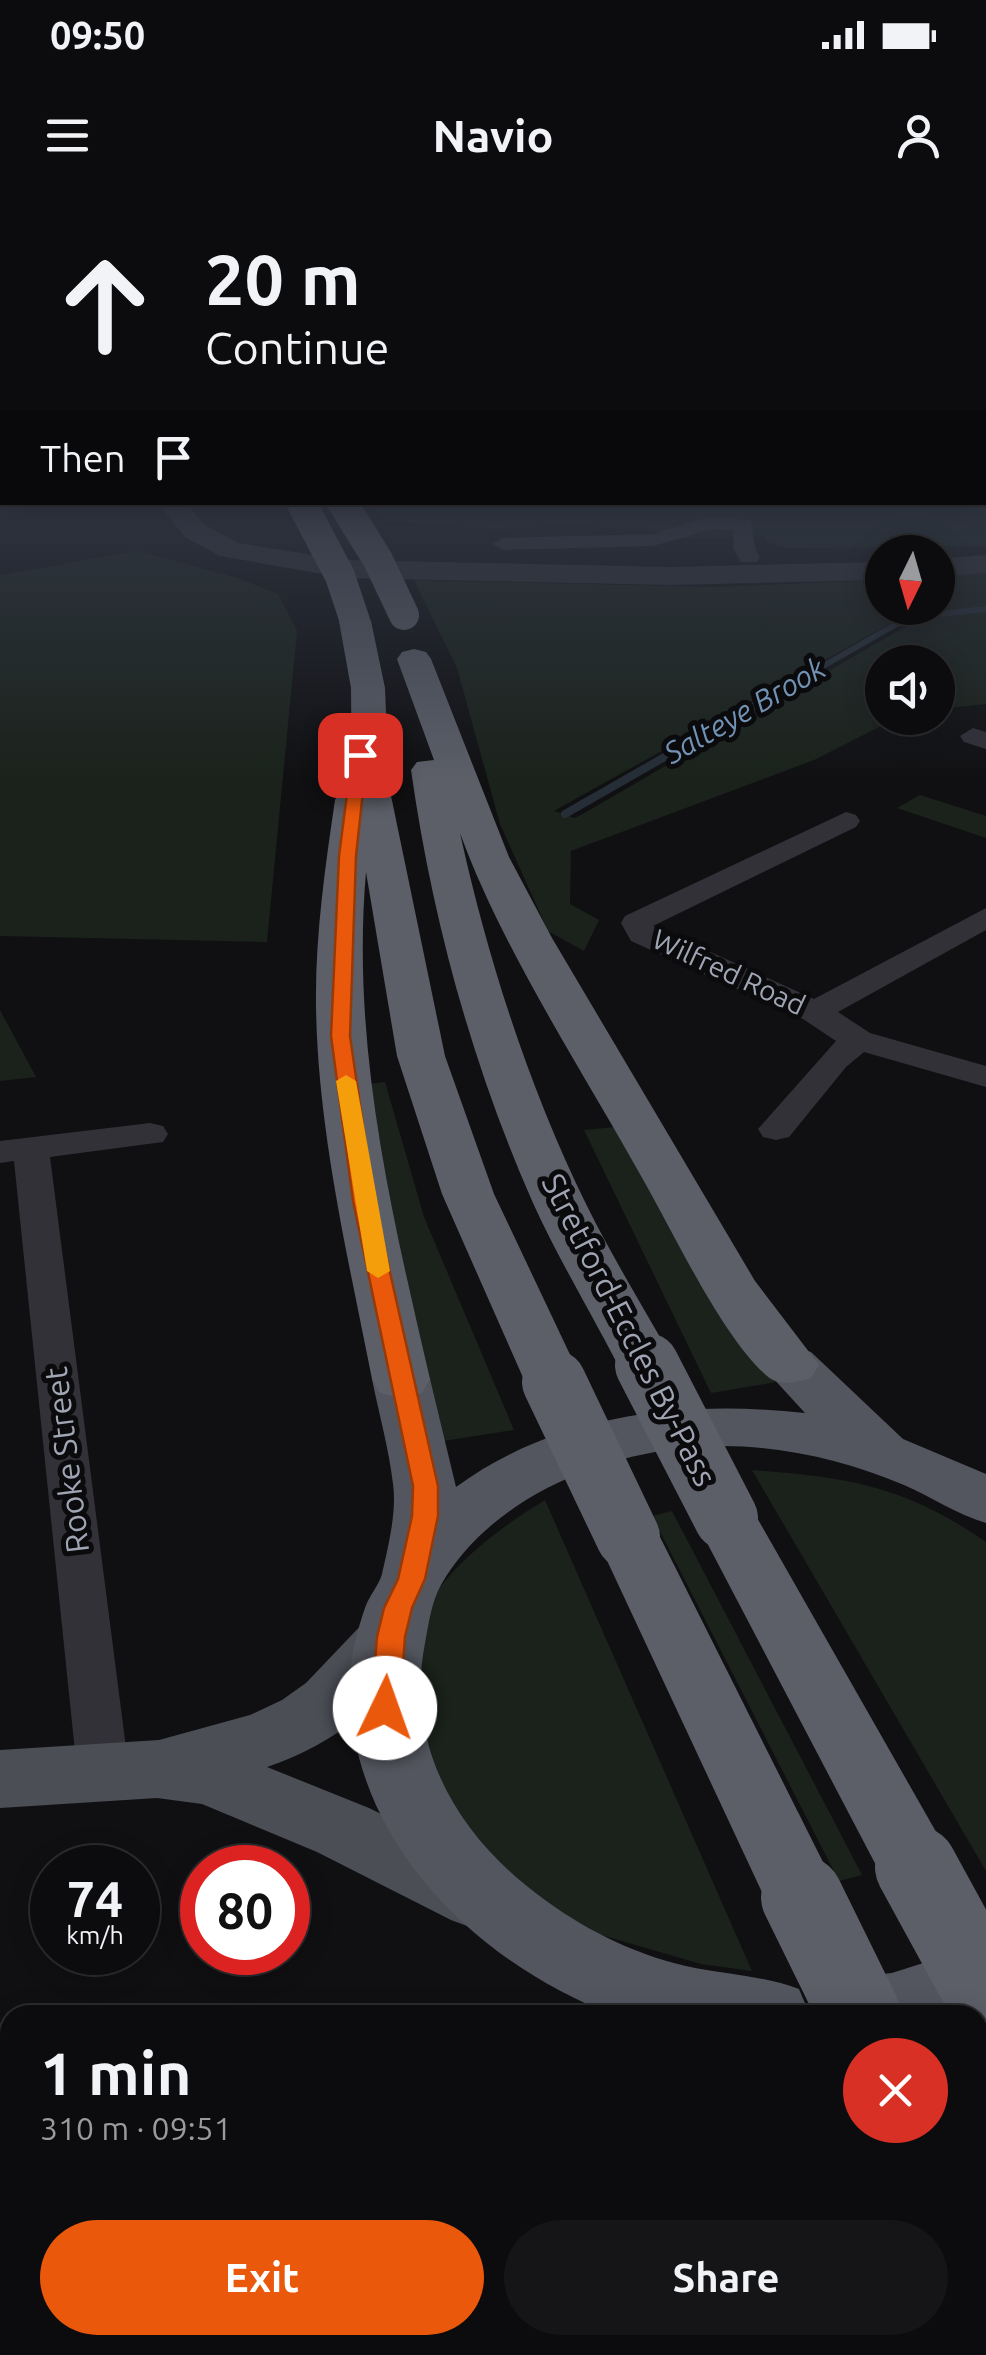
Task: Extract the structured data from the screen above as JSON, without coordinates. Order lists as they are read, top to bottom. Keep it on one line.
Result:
{"streets":{"highway":["Stretford-Eccles By-Pass"],"street":["Wilfred Road","Rooke Street"]},"water":["Salteye Brook"],"north":"bottom","page":{"status":"09:50","header":"Navio","turn":["20 m","Continue"],"then":"Then","speed":"74 km/h","limit":"80","heading":["1 min","310 m · 09:51"],"buttons":["Exit","Share"]}}
